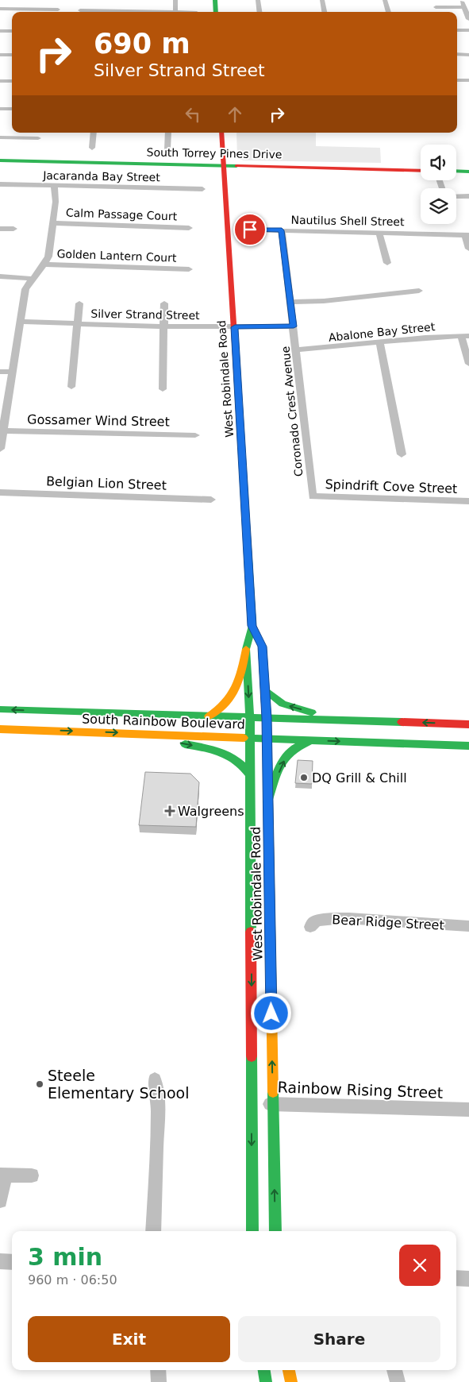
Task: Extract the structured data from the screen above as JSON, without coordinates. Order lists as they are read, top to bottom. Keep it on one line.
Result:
{"streets":{"main road":["South Torrey Pines Drive","West Robindale Road","South Rainbow Boulevard"],"street":["Jacaranda Bay Street","Calm Passage Court","Nautilus Shell Street","Golden Lantern Court","Silver Strand Street","Abalone Bay Street","Coronado Crest Avenue","Gossamer Wind Street","Belgian Lion Street","Spindrift Cove Street","Bear Ridge Street","Rainbow Rising Street"]},"crossings":[["South Torrey Pines Drive","West Robindale Road"],["Nautilus Shell Street","Coronado Crest Avenue"],["Silver Strand Street","West Robindale Road"],["Silver Strand Street","Coronado Crest Avenue"],["Abalone Bay Street","Coronado Crest Avenue"],["West Robindale Road","South Rainbow Boulevard"],["West Robindale Road","Rainbow Rising Street"],["Coronado Crest Avenue","Spindrift Cove Street"]],"places":{"other":["DQ Grill & Chill","Steele Elementary School"],"health":["Walgreens"]},"page":{"turn":["690 m","Silver Strand Street"],"heading":["3 min","960 m · 06:50"],"buttons":["Exit","Share"]}}
